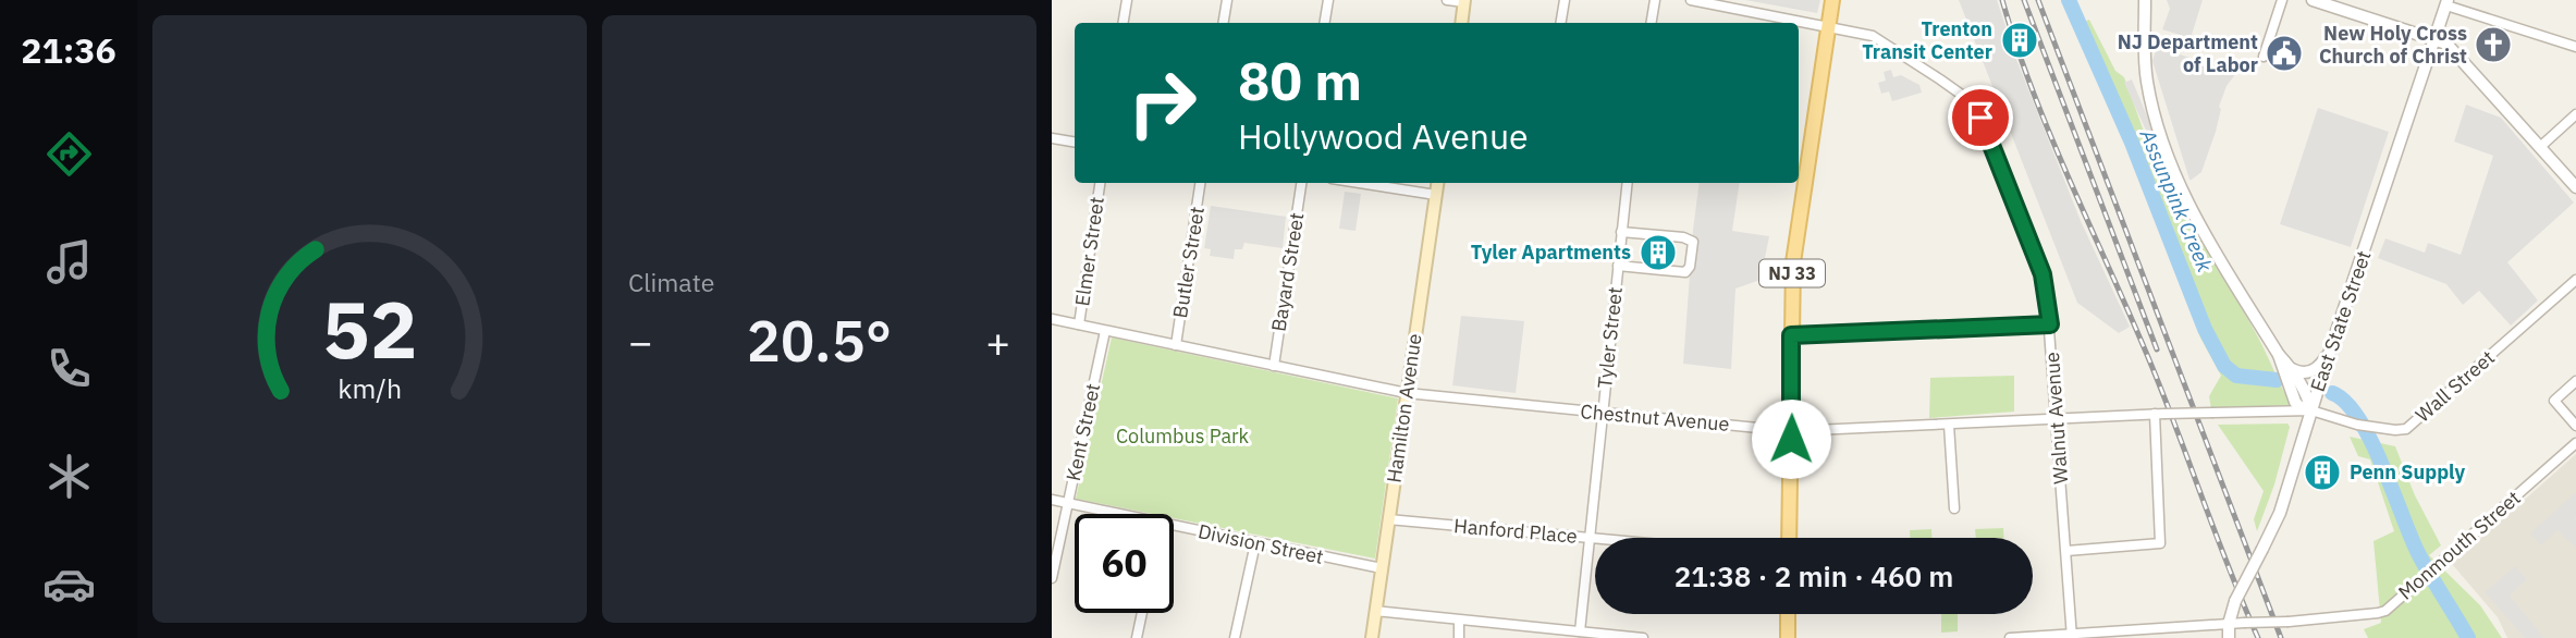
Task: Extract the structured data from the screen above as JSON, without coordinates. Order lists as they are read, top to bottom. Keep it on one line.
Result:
{"streets":{"main road":["NJ 33","Hamilton Avenue"],"street":["Elmer Street","Butler Street","Bayard Street","East State Street","Tyler Street","Wall Street","Chestnut Avenue","Walnut Avenue","Kent Street","Hanford Place","Division Street","Monmouth Street"]},"crossings":[["Elmer Street","Chestnut Avenue"],["Butler Street","Chestnut Avenue"],["Bayard Street","Chestnut Avenue"],["NJ 33","Chestnut Avenue"],["NJ 33","Walnut Avenue"],["East State Street","Wall Street"],["East State Street","Chestnut Avenue"],["East State Street","Monmouth Street"],["Tyler Street","Chestnut Avenue"],["Tyler Street","Hanford Place"],["Wall Street","Chestnut Avenue"],["Hamilton Avenue","Chestnut Avenue"],["Hamilton Avenue","Hanford Place"],["Hamilton Avenue","Division Street"],["Chestnut Avenue","Walnut Avenue"],["Chestnut Avenue","Kent Street"],["Walnut Avenue","Monmouth Street"],["Kent Street","Division Street"]],"water":["Assunpink Creek"],"parks":["Columbus Park"],"places":{"building":["Trenton Transit Center","Tyler Apartments","Penn Supply"],"church":["New Holy Cross Church of Christ"],"public building":["NJ Department of Labor"]},"page":{"tabs":"21:36","tile":"Climate","turn":["80 m","Hollywood Avenue"],"heat":["−","20.5°","+"],"limit":"60","trip":"21:38 · 2 min · 460 m","gauge":["52","km/h"]}}
